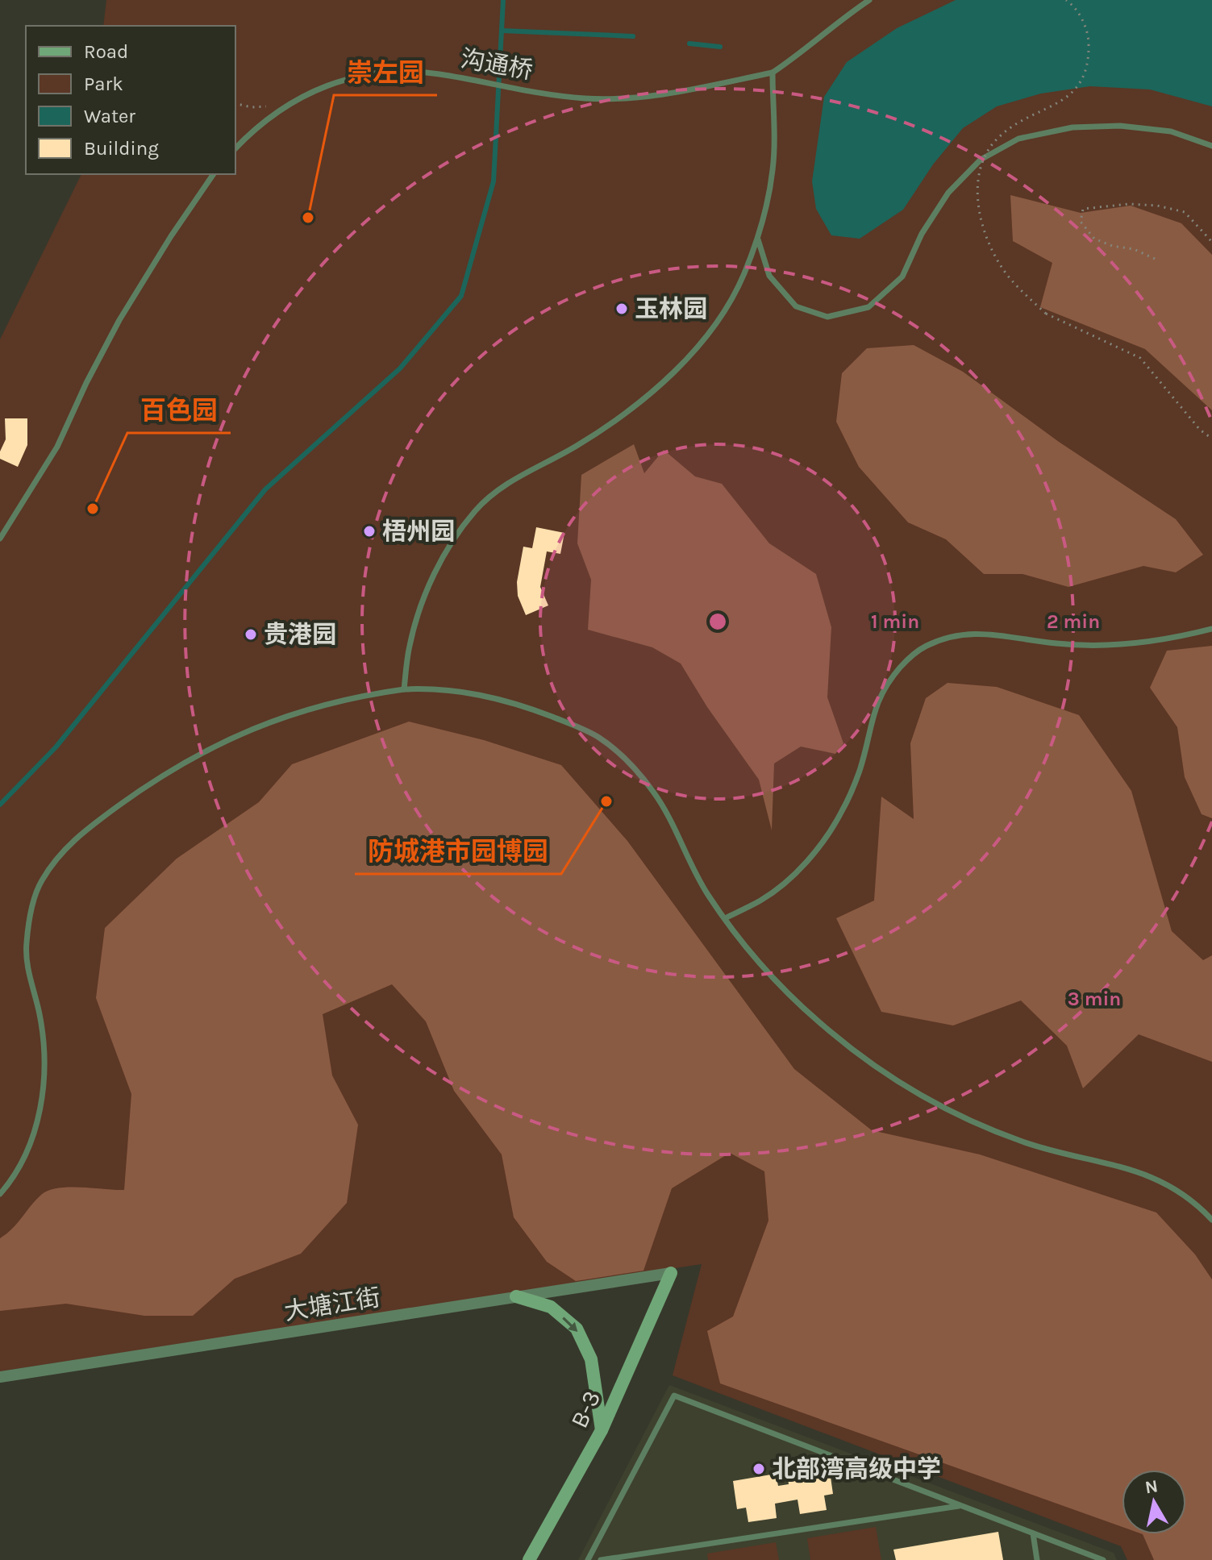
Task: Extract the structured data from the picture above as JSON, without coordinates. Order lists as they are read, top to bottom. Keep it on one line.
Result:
{"streets":{"street":["大塘江街","B-3"],"lane":["沟通桥"]},"crossings":[["大塘江街","B-3"]],"places":["崇左园","玉林园","百色园","梧州园","贵港园","防城港市园博园","北部湾高级中学"],"legend":["Road","Park","Water","Building"],"north":"top","rings":["1 min","2 min","3 min"]}
